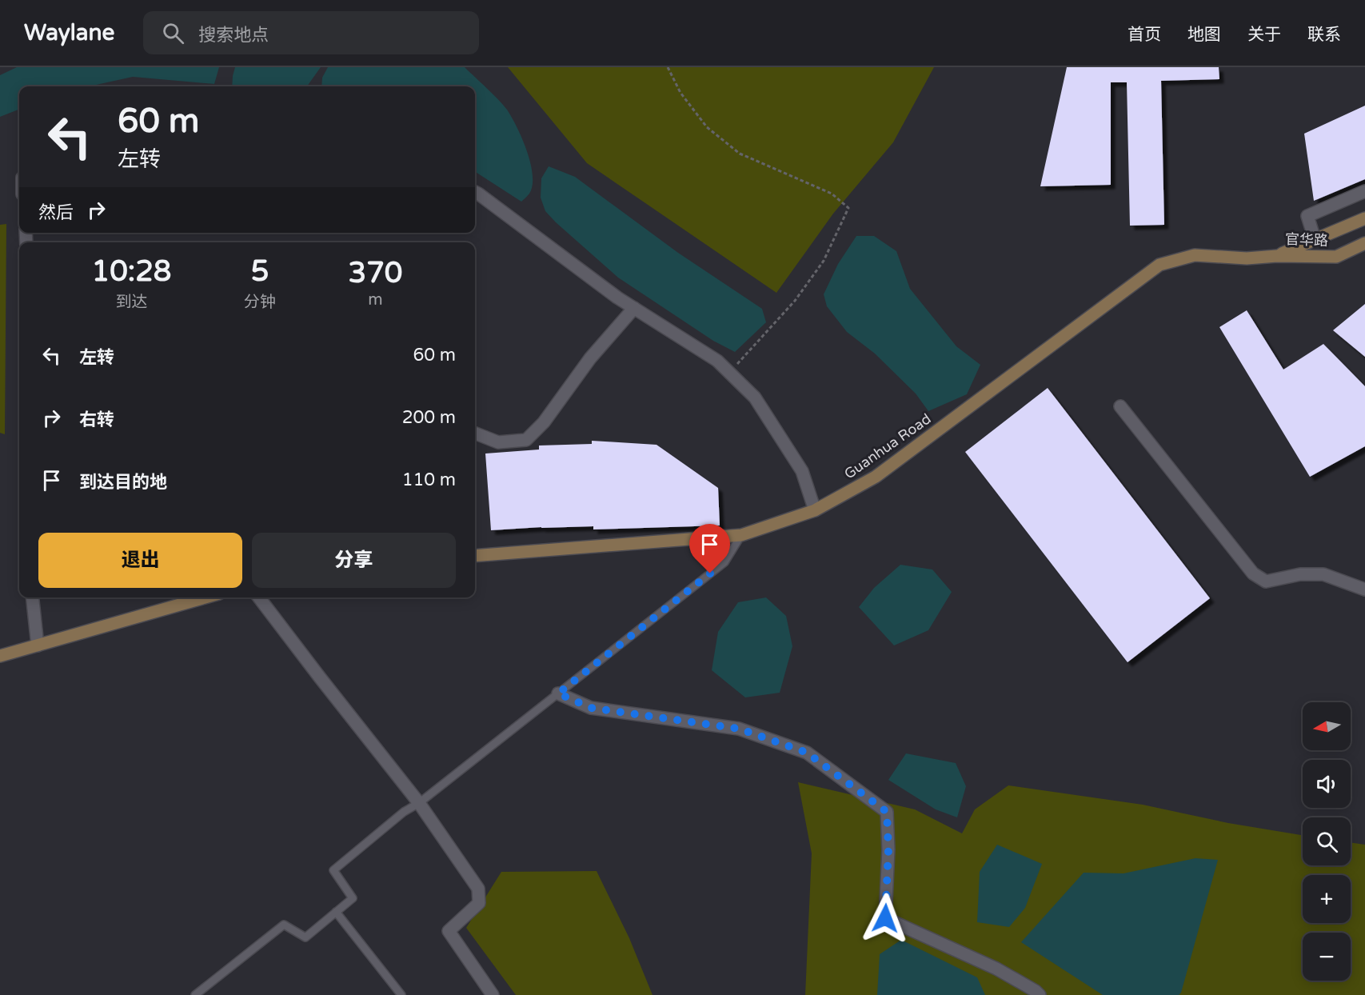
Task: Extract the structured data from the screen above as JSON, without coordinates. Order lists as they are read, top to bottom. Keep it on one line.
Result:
{"streets":{"main road":["官华路","Guanhua Road"]},"crossings":[["官华路","Guanhua Road"]],"north":"left","page":{"header":"Waylane","search":"搜索地点","nav":["首页","地图","关于","联系"],"turn":["60 m","左转"],"then":"然后","eta":["10:28","到达","5","分钟","370","m"],"list":[{"name":"左转","value":"60 m"},{"name":"右转","value":"200 m"},{"name":"到达目的地","value":"110 m"}],"buttons":["退出","分享"],"map_buttons":["+","−"]}}
